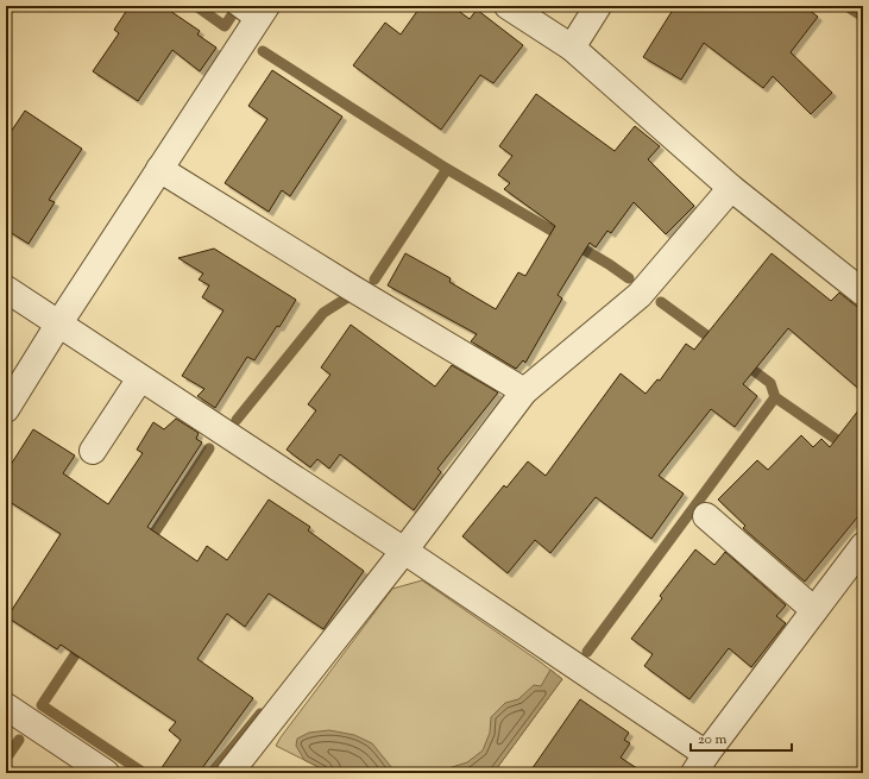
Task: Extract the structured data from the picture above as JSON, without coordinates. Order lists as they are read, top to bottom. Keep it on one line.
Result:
{"scale_bar":"20 m"}
